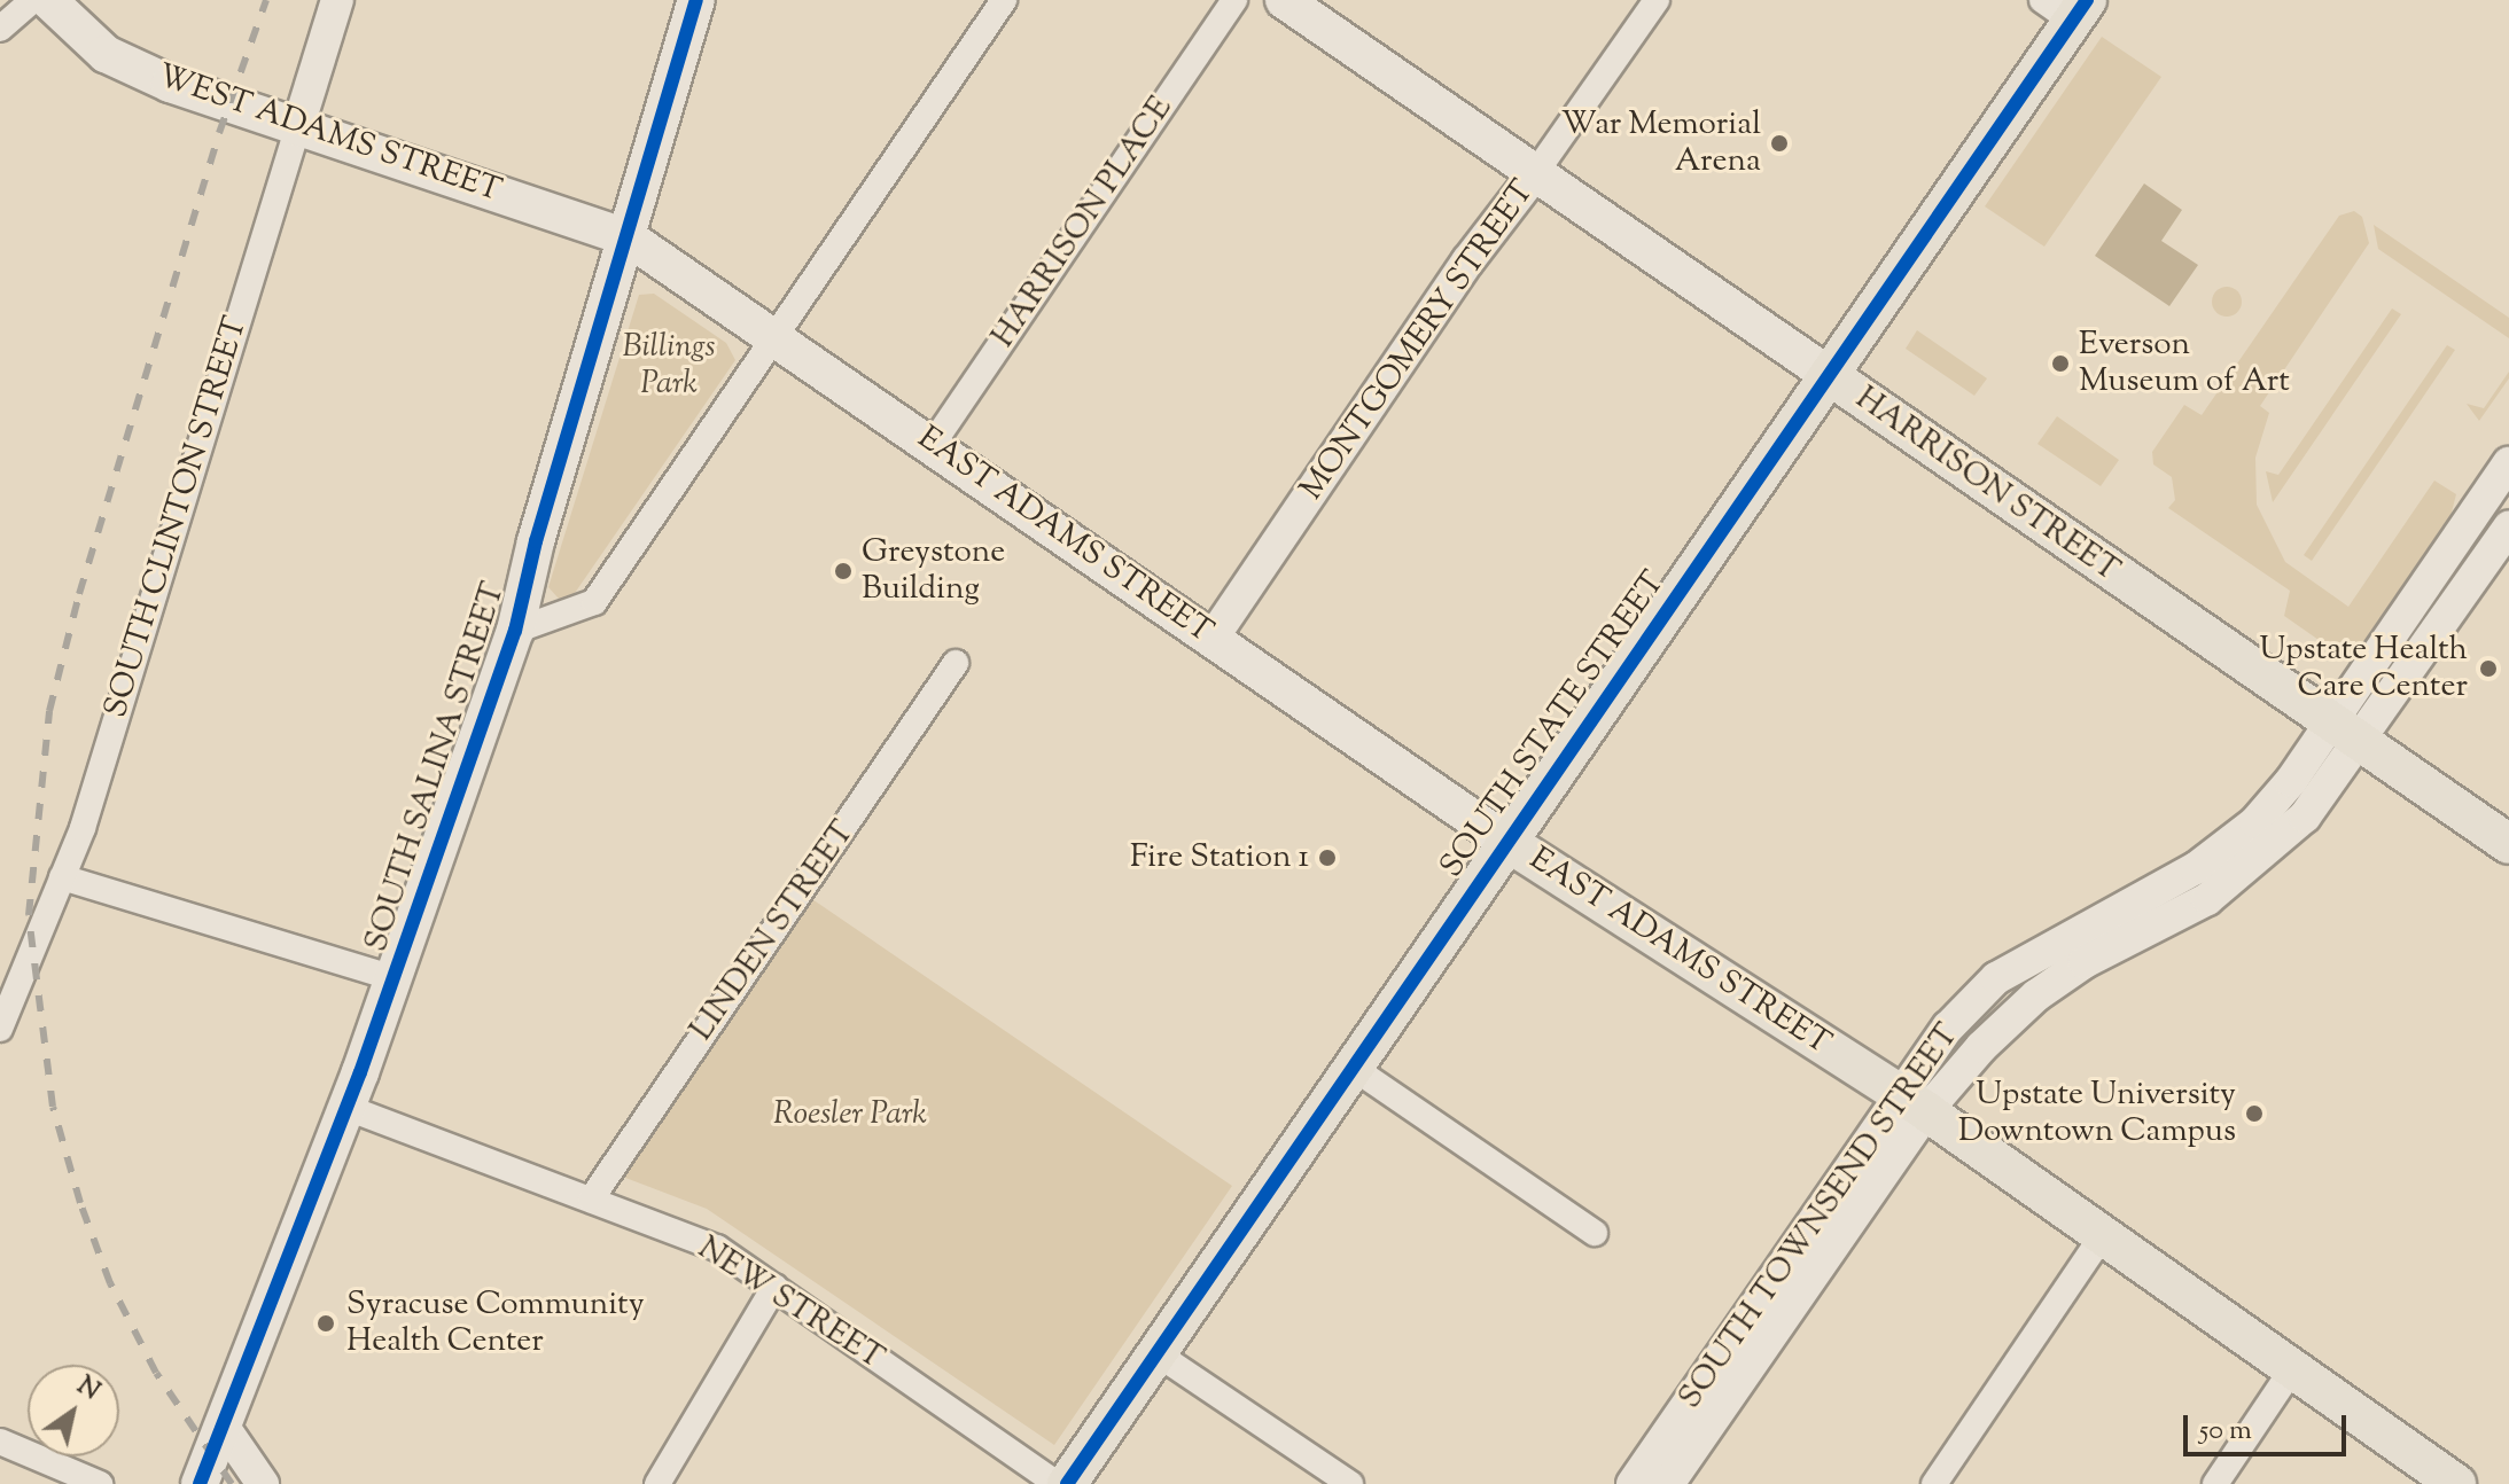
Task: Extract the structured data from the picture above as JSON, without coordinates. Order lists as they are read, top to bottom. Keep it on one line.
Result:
{"streets":{"main road":["WEST ADAMS STREET","HARRISON STREET","EAST ADAMS STREET","SOUTH STATE STREET","SOUTH SALINA STREET"],"street":["HARRISON PLACE","MONTGOMERY STREET","SOUTH CLINTON STREET","LINDEN STREET","SOUTH TOWNSEND STREET","NEW STREET"]},"crossings":[["WEST ADAMS STREET","SOUTH CLINTON STREET"],["WEST ADAMS STREET","EAST ADAMS STREET"],["WEST ADAMS STREET","SOUTH SALINA STREET"],["HARRISON PLACE","EAST ADAMS STREET"],["MONTGOMERY STREET","HARRISON STREET"],["MONTGOMERY STREET","EAST ADAMS STREET"],["HARRISON STREET","SOUTH STATE STREET"],["HARRISON STREET","SOUTH TOWNSEND STREET"],["EAST ADAMS STREET","SOUTH STATE STREET"],["EAST ADAMS STREET","SOUTH SALINA STREET"],["EAST ADAMS STREET","SOUTH TOWNSEND STREET"],["SOUTH SALINA STREET","NEW STREET"],["LINDEN STREET","NEW STREET"]],"parks":["Billings Park","Roesler Park"],"places":["War Memorial Arena","Everson Museum of Art","Greystone Building","Upstate Health Care Center","Fire Station 1","Upstate University Downtown Campus","Syracuse Community Health Center"],"scale_bar":"50 m","north":"top right"}
